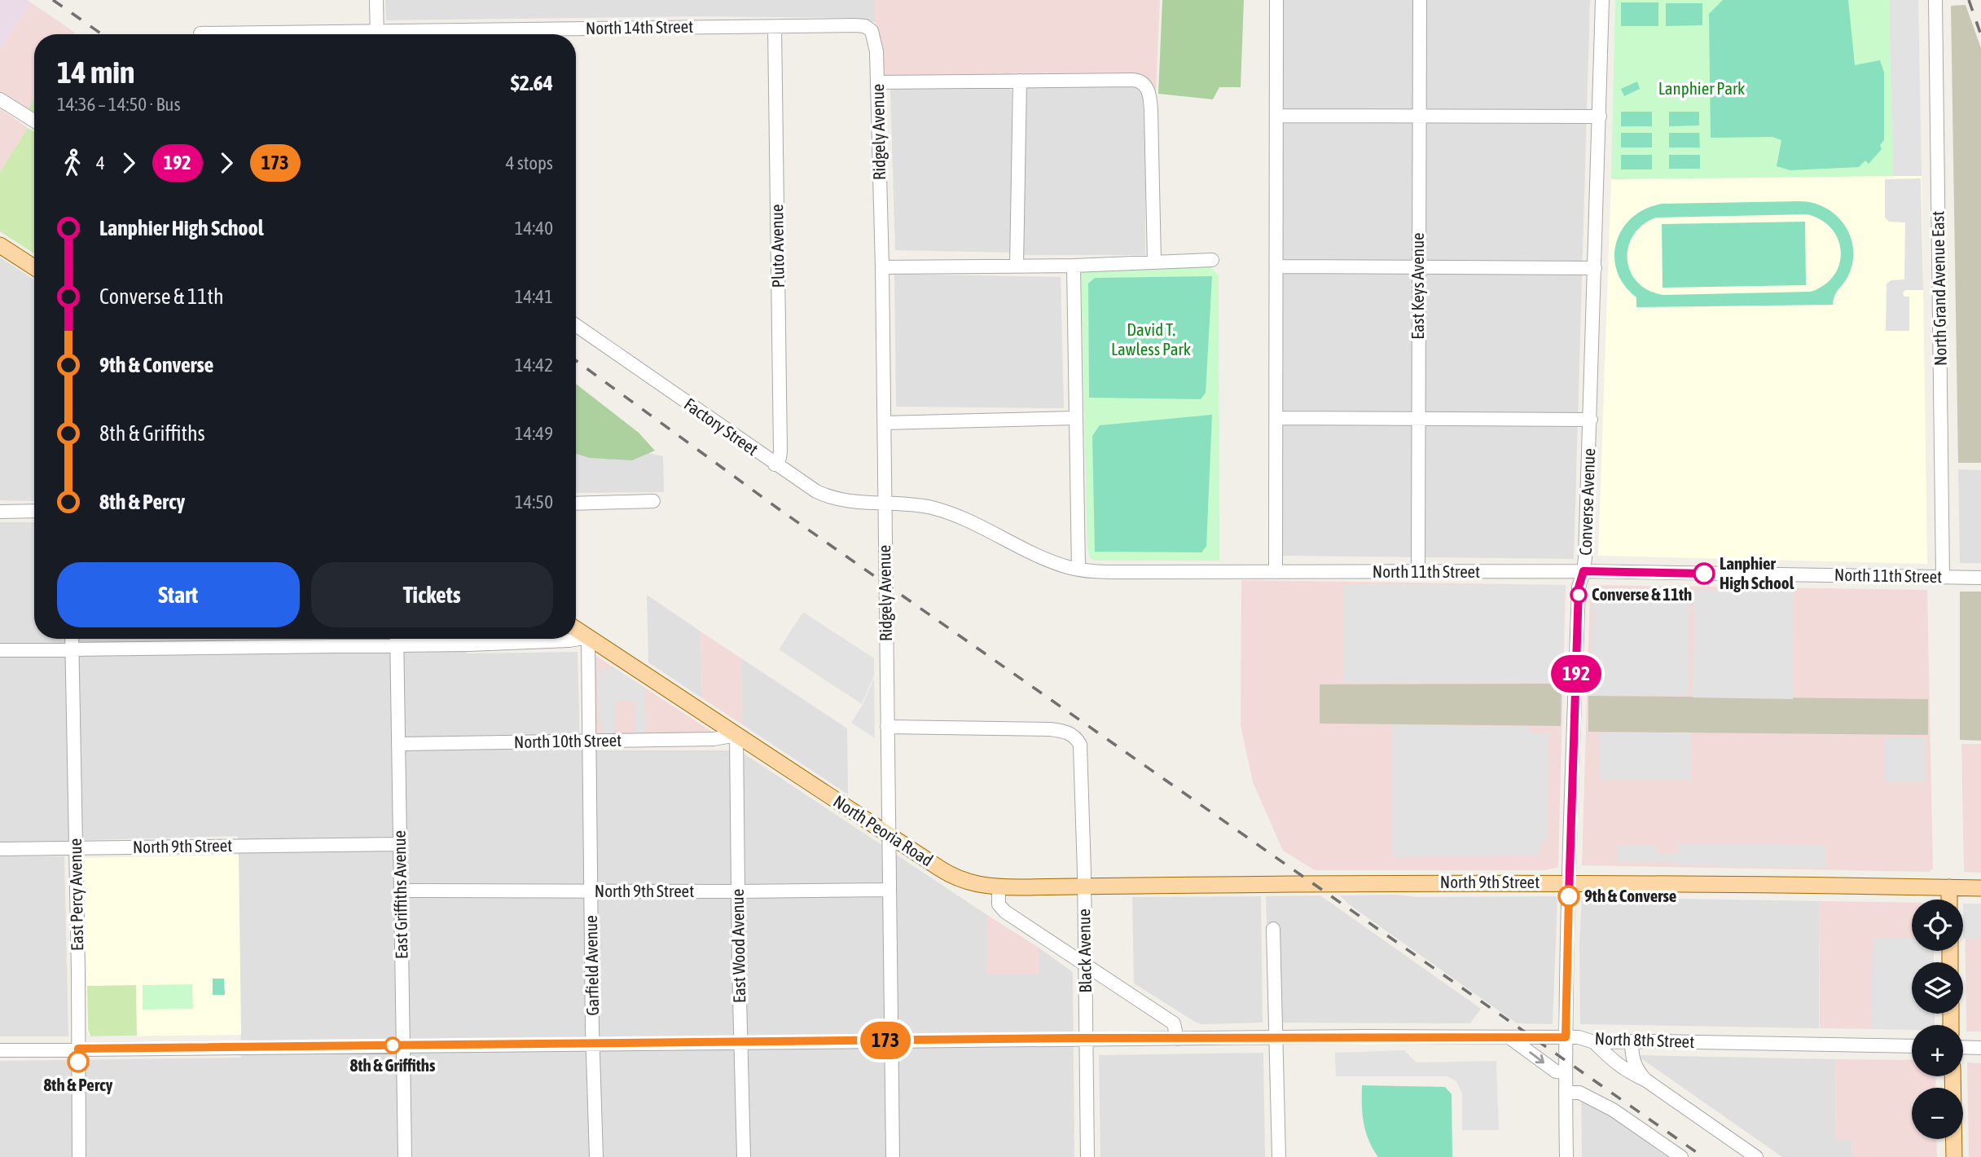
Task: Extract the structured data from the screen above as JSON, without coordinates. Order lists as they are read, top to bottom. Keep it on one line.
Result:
{"streets":{"main road":["North Peoria Road","North 9th Street"],"street":["North 14th Street","Ridgely Avenue","Pluto Avenue","East Keys Avenue","North Grand Avenue East","Factory Street","Converse Avenue","North 11th Street","North 10th Street","East Percy Avenue","East Griffiths Avenue","East Wood Avenue","Black Avenue","Garfield Avenue","North 8th Street"]},"crossings":[["North 14th Street","Ridgely Avenue"],["North 14th Street","Pluto Avenue"],["Ridgely Avenue","Factory Street"],["Ridgely Avenue","North 11th Street"],["Ridgely Avenue","North Peoria Road"],["Ridgely Avenue","North 9th Street"],["Ridgely Avenue","Black Avenue"],["Ridgely Avenue","North 8th Street"],["Pluto Avenue","Factory Street"],["East Keys Avenue","North 11th Street"],["North Grand Avenue East","North 11th Street"],["Factory Street","North 11th Street"],["Converse Avenue","North 11th Street"],["Converse Avenue","North 9th Street"],["Converse Avenue","North 8th Street"],["North 10th Street","North Peoria Road"],["North 10th Street","East Griffiths Avenue"],["North 10th Street","East Wood Avenue"],["North 10th Street","Garfield Avenue"],["North Peoria Road","North 9th Street"],["North Peoria Road","East Wood Avenue"],["North Peoria Road","Garfield Avenue"],["North 9th Street","East Percy Avenue"],["North 9th Street","East Griffiths Avenue"],["North 9th Street","East Wood Avenue"],["North 9th Street","Black Avenue"],["North 9th Street","Garfield Avenue"],["East Percy Avenue","North 8th Street"],["East Griffiths Avenue","North 8th Street"],["East Wood Avenue","North 8th Street"],["Black Avenue","North 8th Street"],["Garfield Avenue","North 8th Street"]],"parks":["Lanphier Park","David T. Lawless Park"],"places":["Lanphier High School","Converse & 11th","9th & Converse","8th & Griffiths","8th & Percy"],"lines":["bus line 192","bus line 173"],"page":{"on_map":["192","173"],"heading":["14 min","14:36 – 14:50 · Bus","$2.64"],"legs":["4","192","173","4 stops"],"list":[{"name":"Lanphier High School","value":"14:40"},{"name":"Converse & 11th","value":"14:41"},{"name":"9th & Converse","value":"14:42"},{"name":"8th & Griffiths","value":"14:49"},{"name":"8th & Percy","value":"14:50"}],"buttons":["Start","Tickets"],"map_buttons":["+","−"]}}
